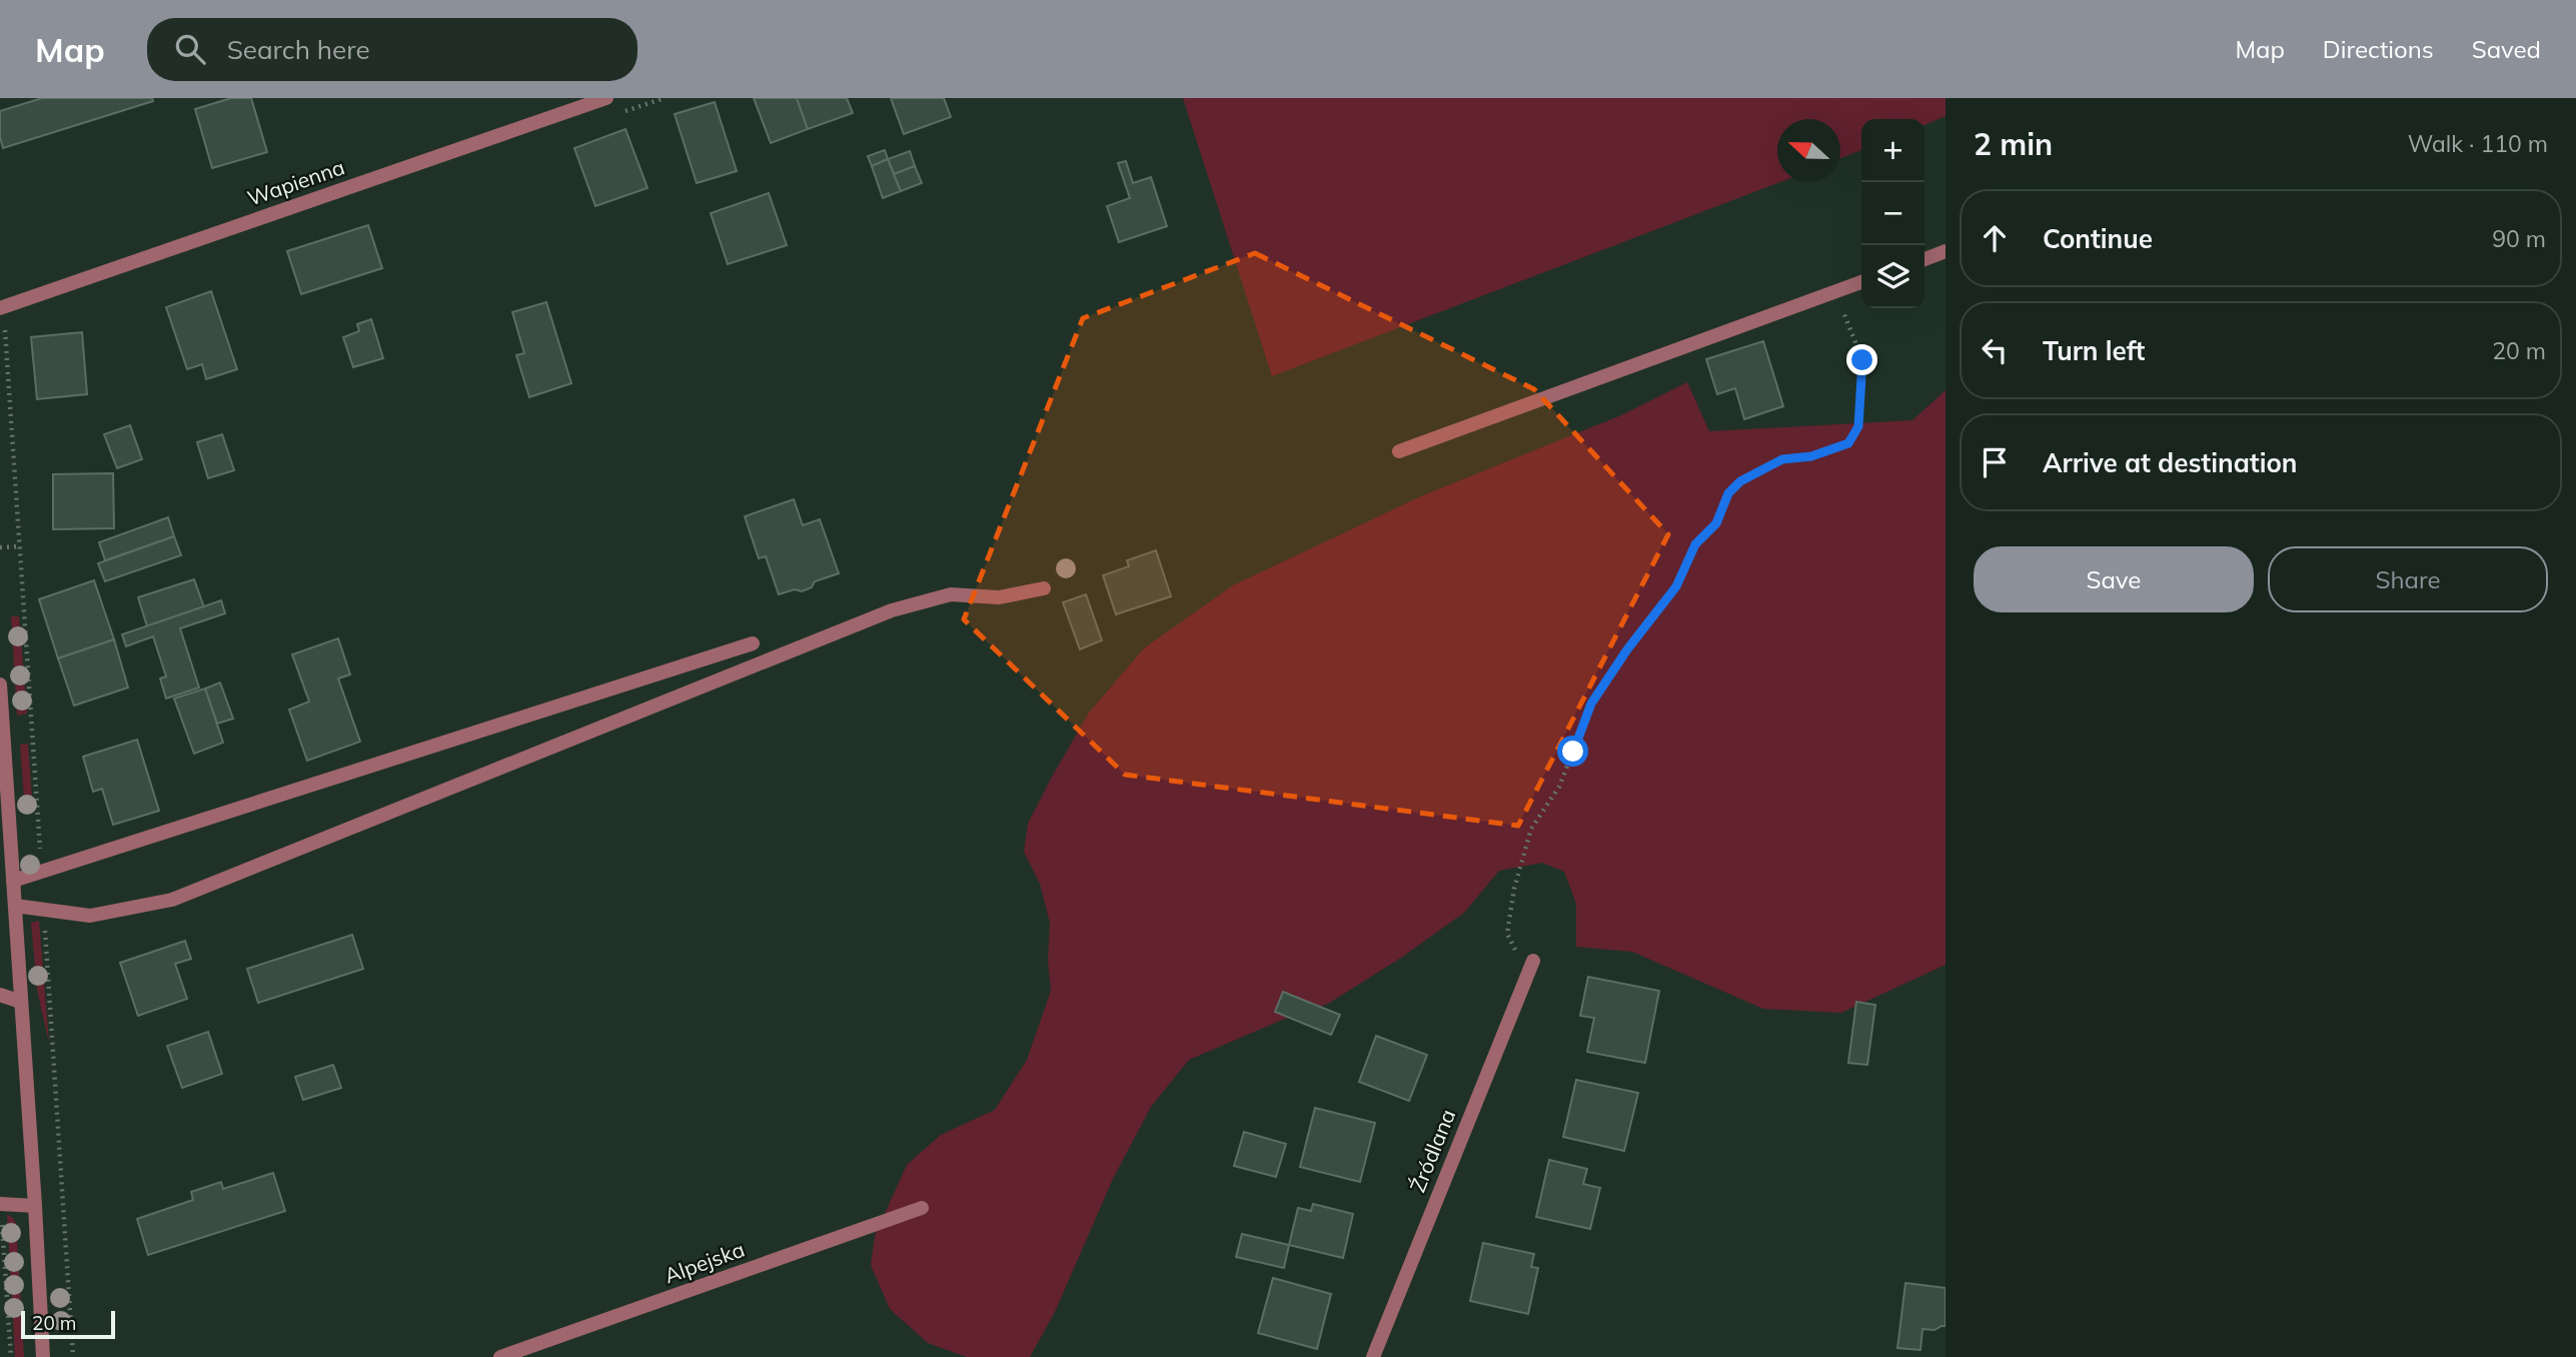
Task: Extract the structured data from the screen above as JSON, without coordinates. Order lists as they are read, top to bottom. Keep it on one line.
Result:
{"streets":{"street":["Wapienna","Źródlana","Alpejska"]},"scale_bar":"20 m","north":"left","page":{"header":"Map","search":"Search here","nav":["Map","Directions","Saved"],"heading":["2 min","Walk · 110 m"],"map_buttons":["+","−"],"list":[["Continue","90 m"],["Turn left","20 m"],"Arrive at destination"],"buttons":["Save","Share"],"scale":"20 m"}}
